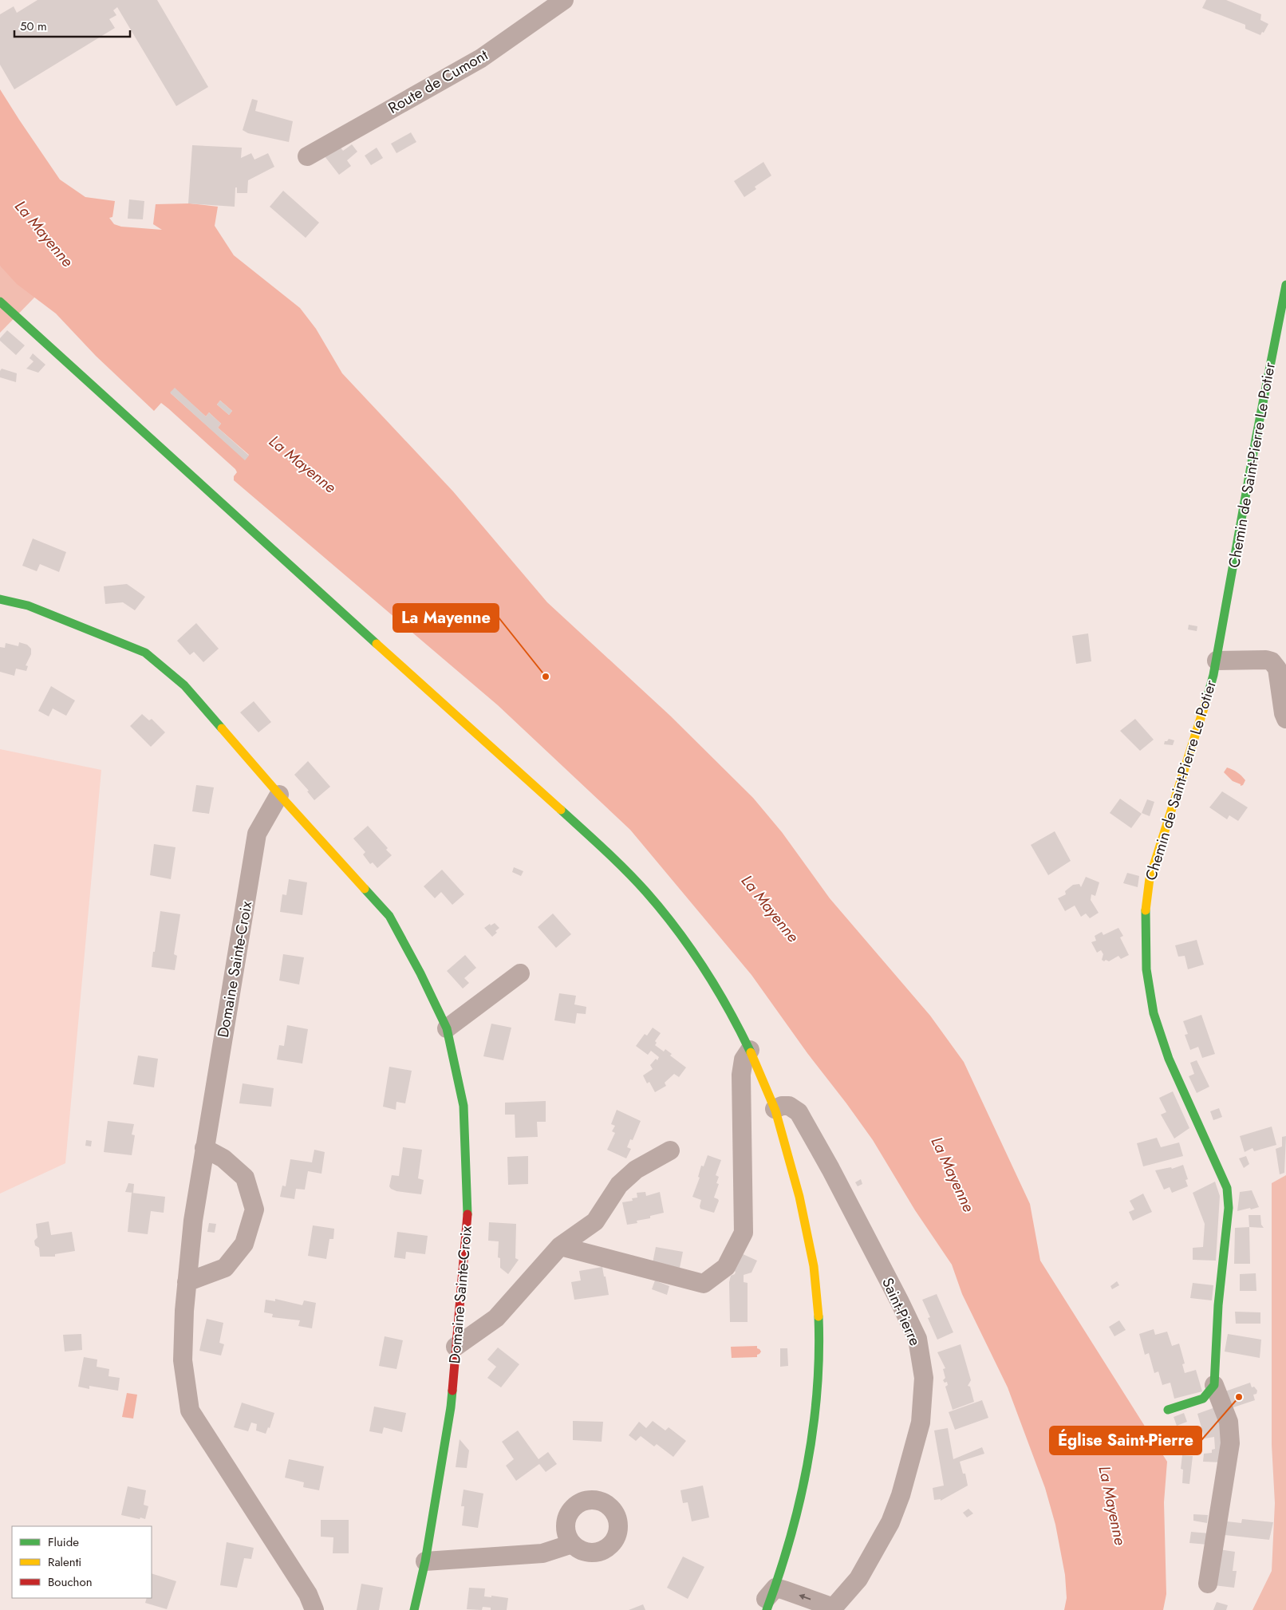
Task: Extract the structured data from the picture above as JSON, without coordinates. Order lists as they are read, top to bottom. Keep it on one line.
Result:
{"streets":{"street":["Route de Cumont","Chemin de Saint-Pierre Le Potier","Domaine Sainte-Croix","Saint-Pierre"]},"water":["La Mayenne"],"places":["La Mayenne","Église Saint-Pierre"],"legend":["Fluide","Ralenti","Bouchon"],"scale_bar":"50 m"}
